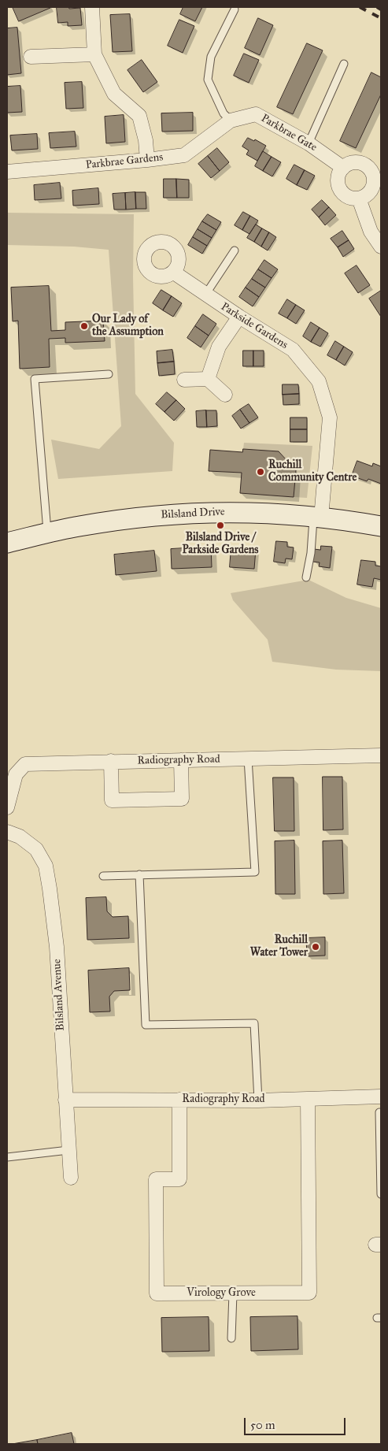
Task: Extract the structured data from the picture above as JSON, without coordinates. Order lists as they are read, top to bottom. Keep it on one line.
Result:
{"streets":{"main road":["Bilsland Drive"],"street":["Parkbrae Gate","Parkbrae Gardens","Parkside Gardens","Radiography Road","Bilsland Avenue","Virology Grove"]},"crossings":[["Parkbrae Gate","Parkbrae Gardens"],["Parkside Gardens","Bilsland Drive"],["Radiography Road","Bilsland Avenue"],["Radiography Road","Virology Grove"]],"places":["Our Lady of the Assumption","Ruchill Community Centre","Bilsland Drive / Parkside Gardens","Ruchill Water Tower"],"scale_bar":"50 m"}
